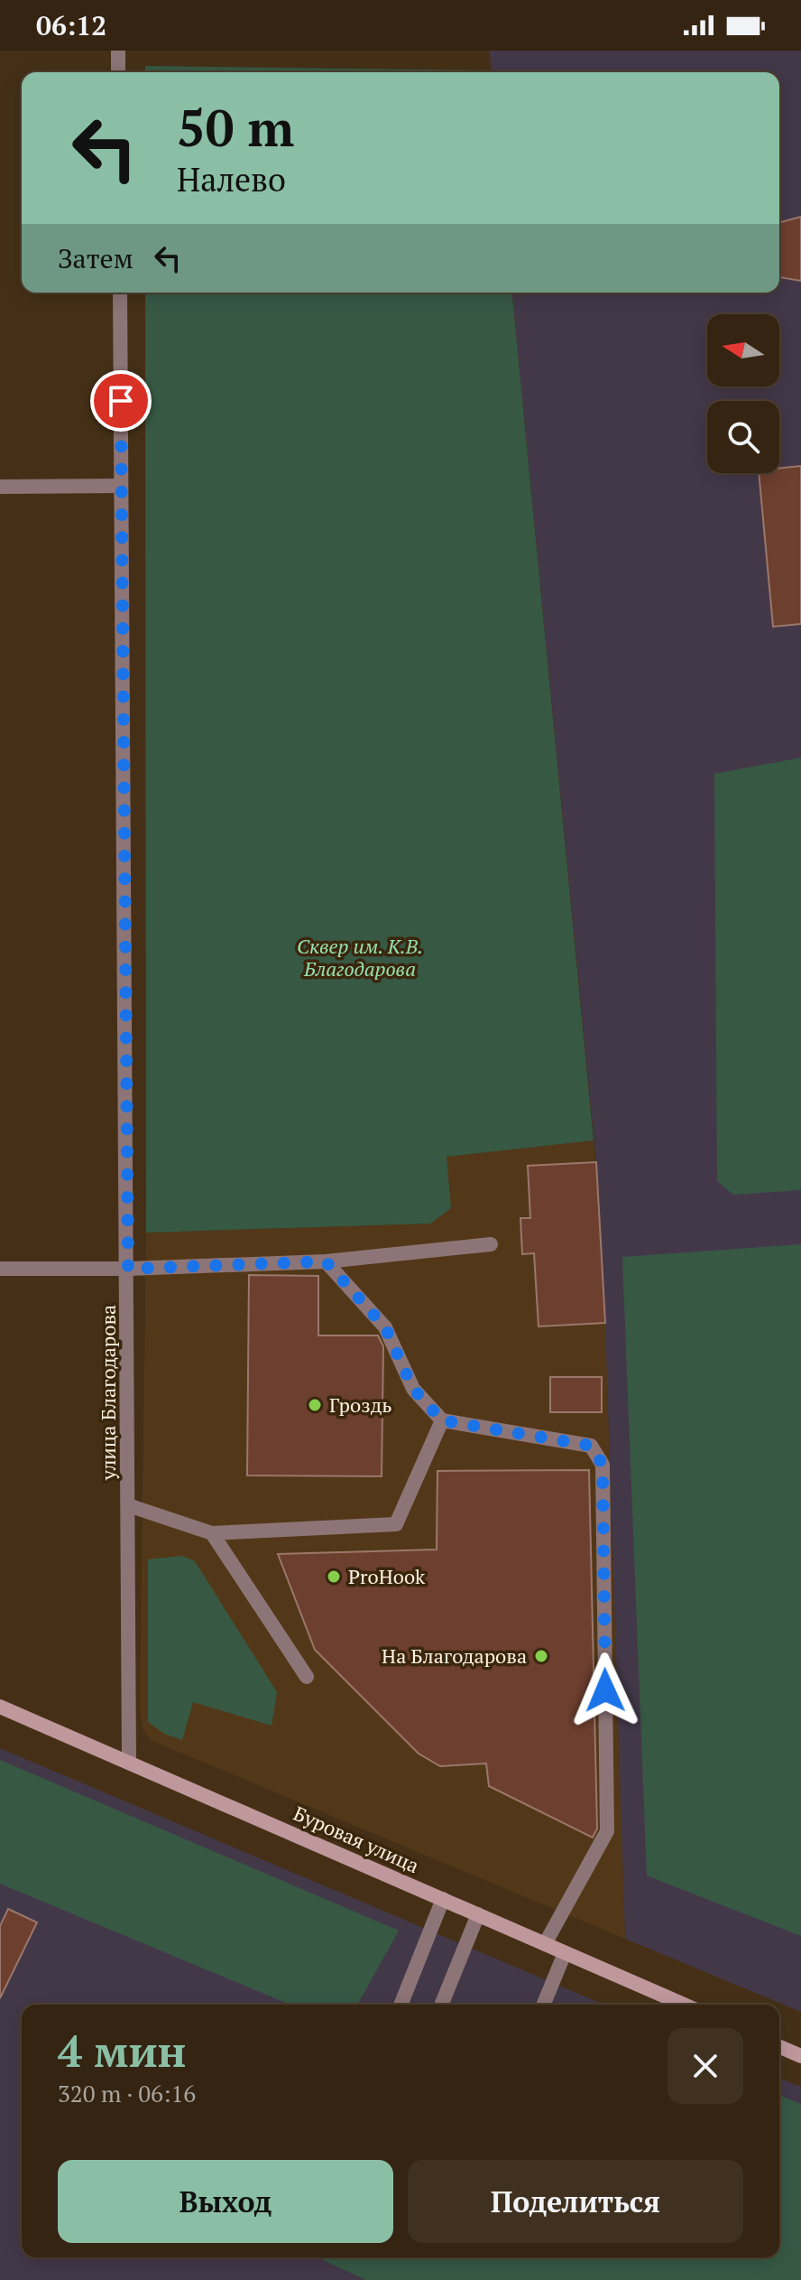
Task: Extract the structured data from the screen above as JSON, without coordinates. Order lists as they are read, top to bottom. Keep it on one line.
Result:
{"streets":{"main road":["Буровая улица"],"street":["улица Благодарова"]},"crossings":[["улица Благодарова","Буровая улица"]],"parks":["Сквер им. К.В. Благодарова"],"places":["Гроздь","ProHook","На Благодарова"],"north":"left","page":{"status":"06:12","turn":["50 m","Налево"],"then":"Затем","heading":["4 мин","320 m · 06:16"],"buttons":["Выход","Поделиться"]}}
